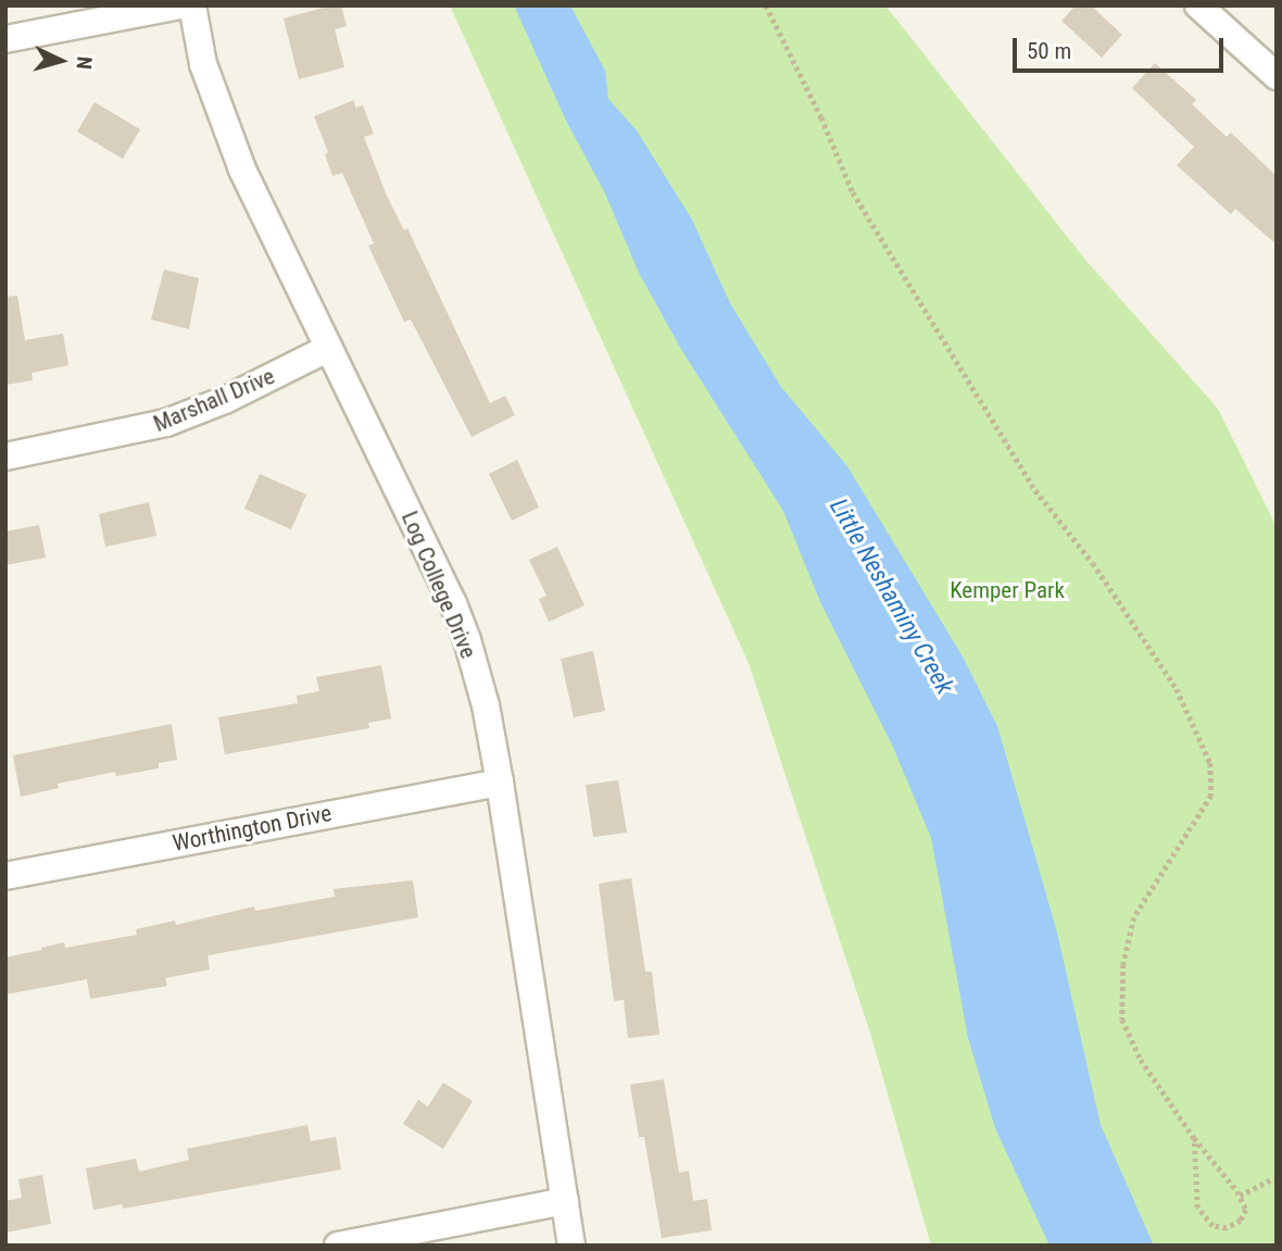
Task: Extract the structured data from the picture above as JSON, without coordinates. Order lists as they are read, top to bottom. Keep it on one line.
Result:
{"streets":{"street":["Marshall Drive","Log College Drive","Worthington Drive"]},"crossings":[["Marshall Drive","Log College Drive"],["Log College Drive","Worthington Drive"]],"water":["Little Neshaminy Creek"],"parks":["Kemper Park"],"scale_bar":"50 m","north":"right"}
